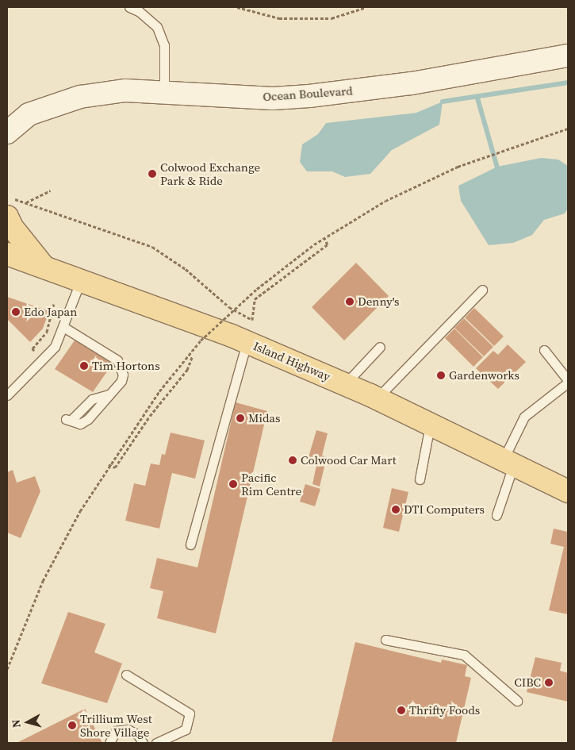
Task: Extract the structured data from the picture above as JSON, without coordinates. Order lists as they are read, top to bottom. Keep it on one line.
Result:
{"streets":{"main road":["Island Highway"],"street":["Ocean Boulevard"]},"places":["Colwood Exchange Park & Ride","Denny's","Edo Japan","Tim Hortons","Gardenworks","Midas","Colwood Car Mart","Pacific Rim Centre","DTI Computers","CIBC","Thrifty Foods","Trillium West Shore Village"],"north":"left"}
